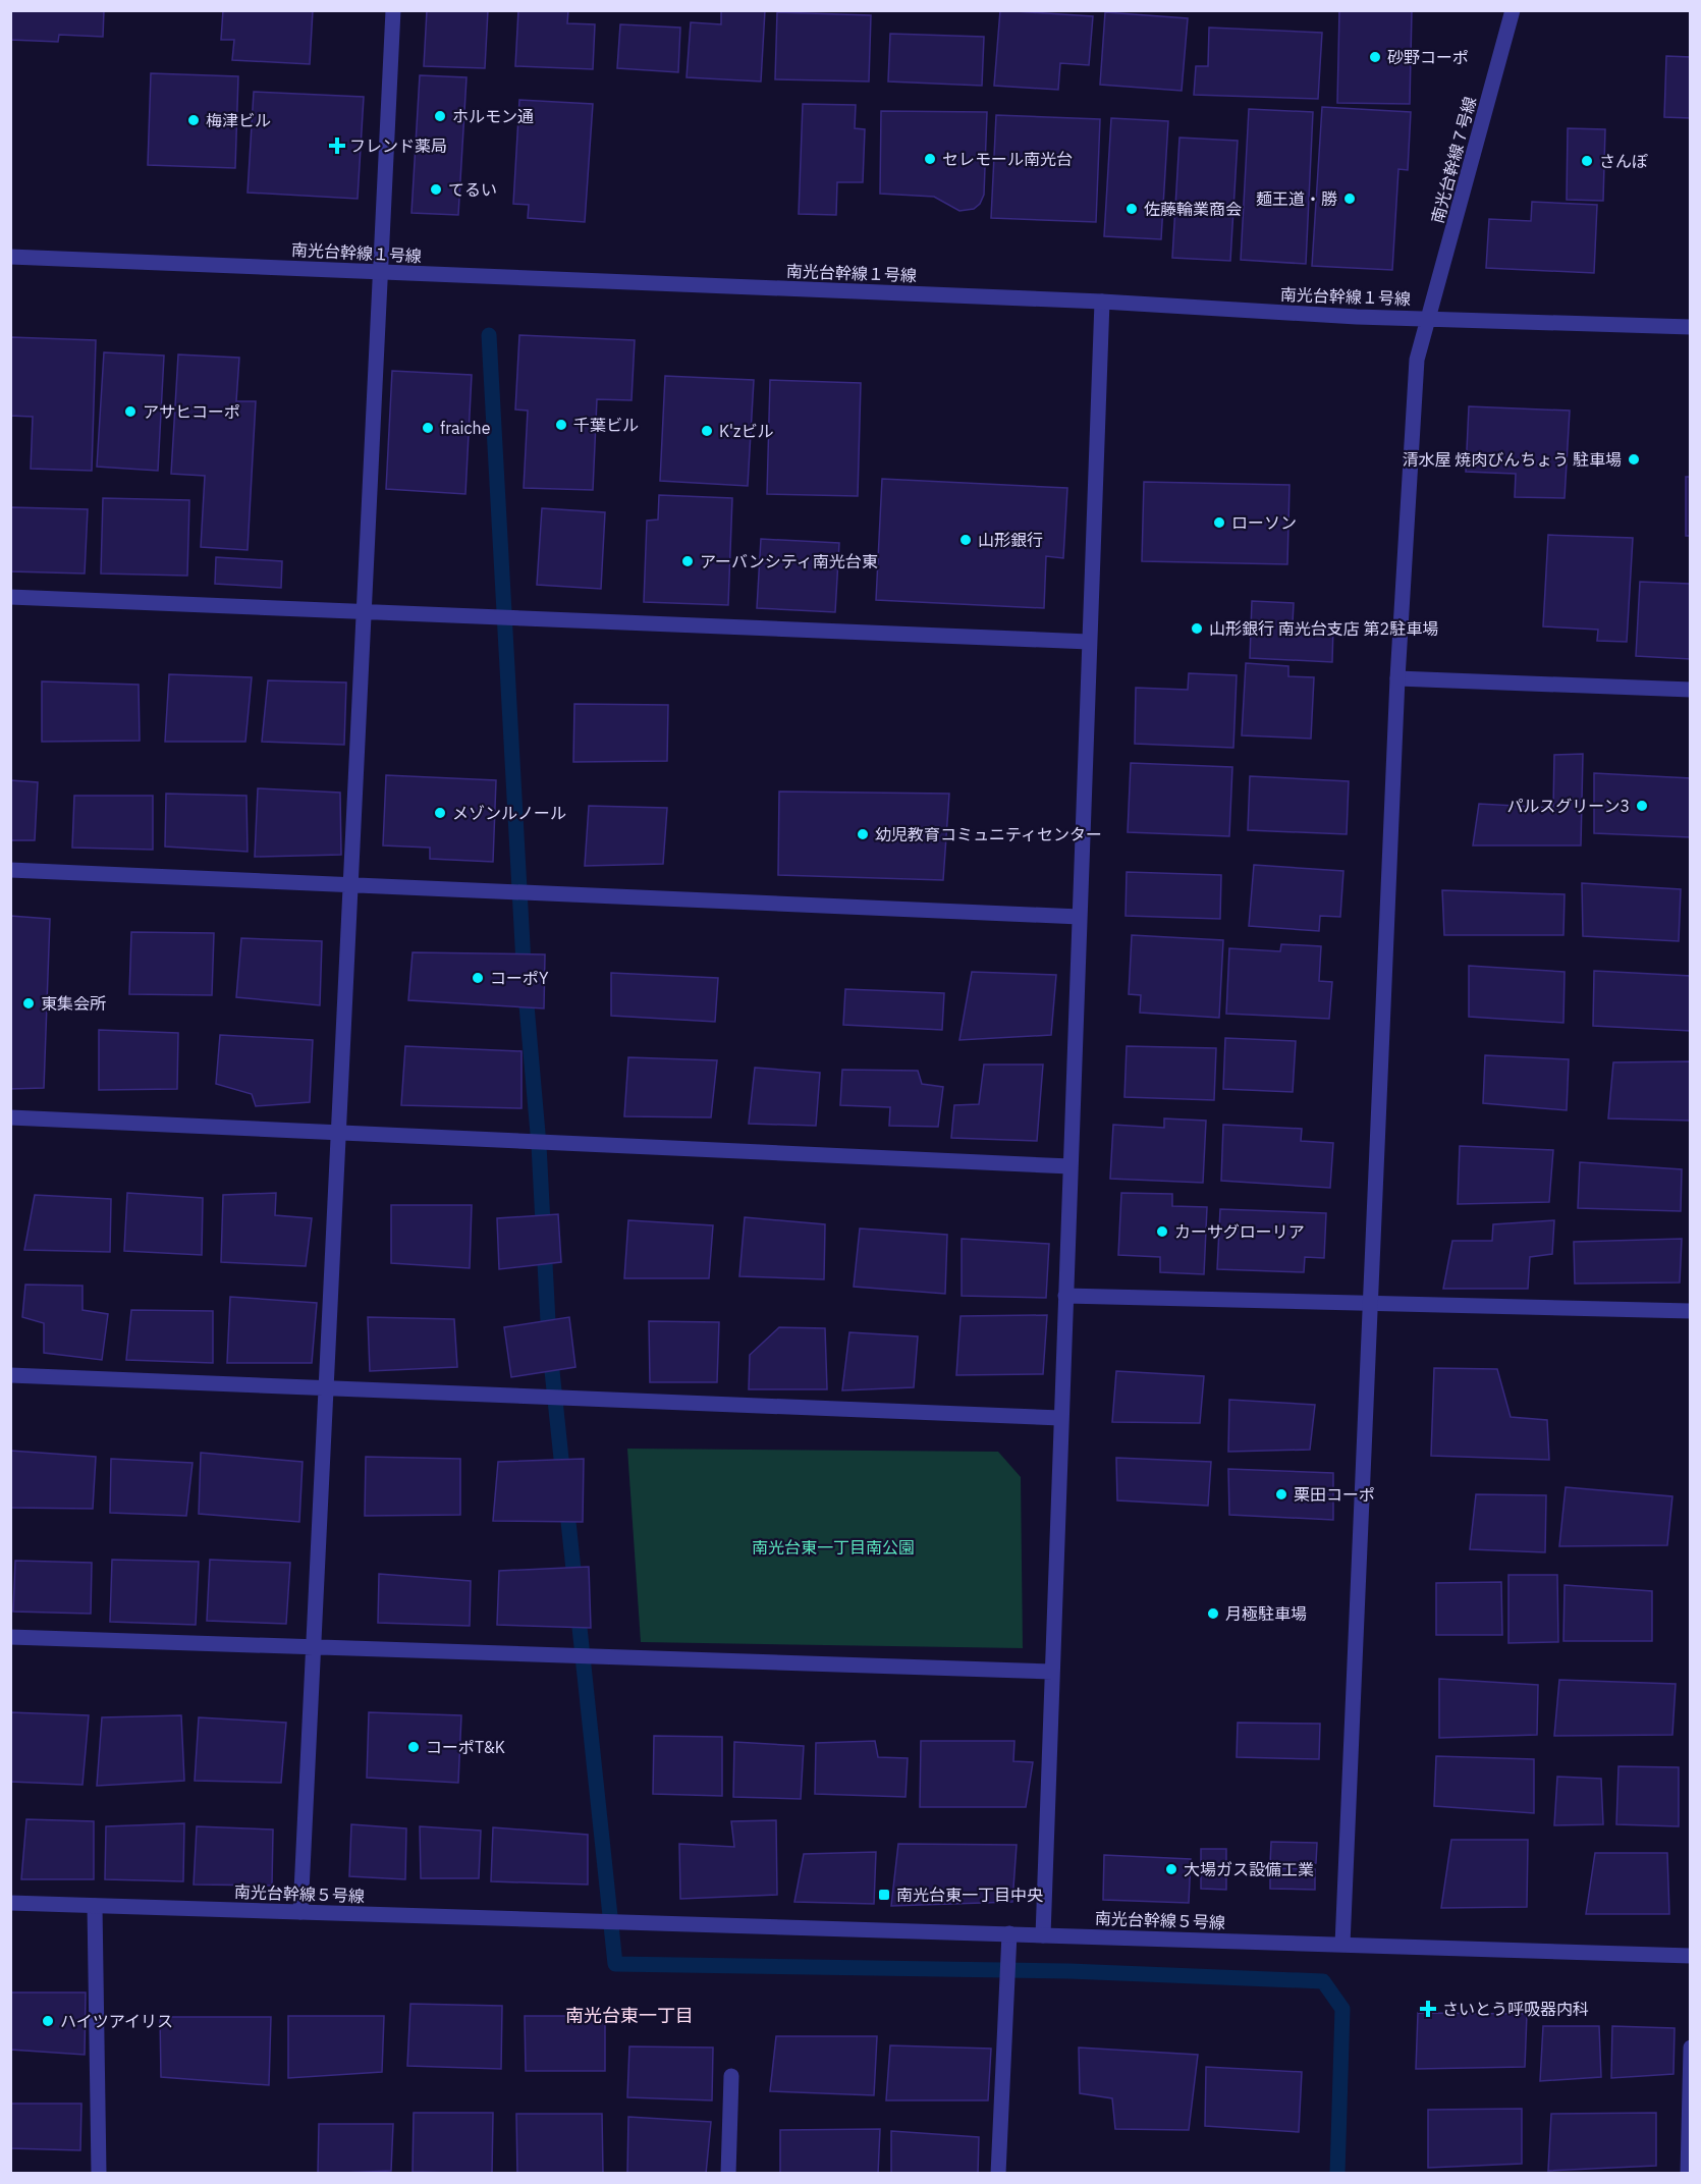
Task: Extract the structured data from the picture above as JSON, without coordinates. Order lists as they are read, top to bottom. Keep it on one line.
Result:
{"streets":{"street":["南光台幹線７号線","南光台幹線１号線","南光台幹線５号線"]},"crossings":[["南光台幹線７号線","南光台幹線１号線"],["南光台幹線７号線","南光台幹線５号線"]],"districts":["南光台東一丁目"],"parks":["南光台東一丁目南公園"],"places":{"other":["砂野コーポ","ホルモン通","梅津ビル","セレモール南光台","さんぽ","てるい","麺王道・勝","佐藤輪業商会","アサヒコーポ","千葉ビル","fraiche","K'zビル","清水屋 焼肉びんちょう 駐車場","ローソン","山形銀行","アーバンシティ南光台東","山形銀行 南光台支店 第2駐車場","パルスグリーン3","メゾンルノール","幼児教育コミュニティセンター","コーポY","東集会所","カーサグローリア","栗田コーポ","月極駐車場","コーポT&K","大場ガス設備工業","ハイツアイリス"],"health":["フレンド薬局","さいとう呼吸器内科"],"transit":["南光台東一丁目中央"]}}
